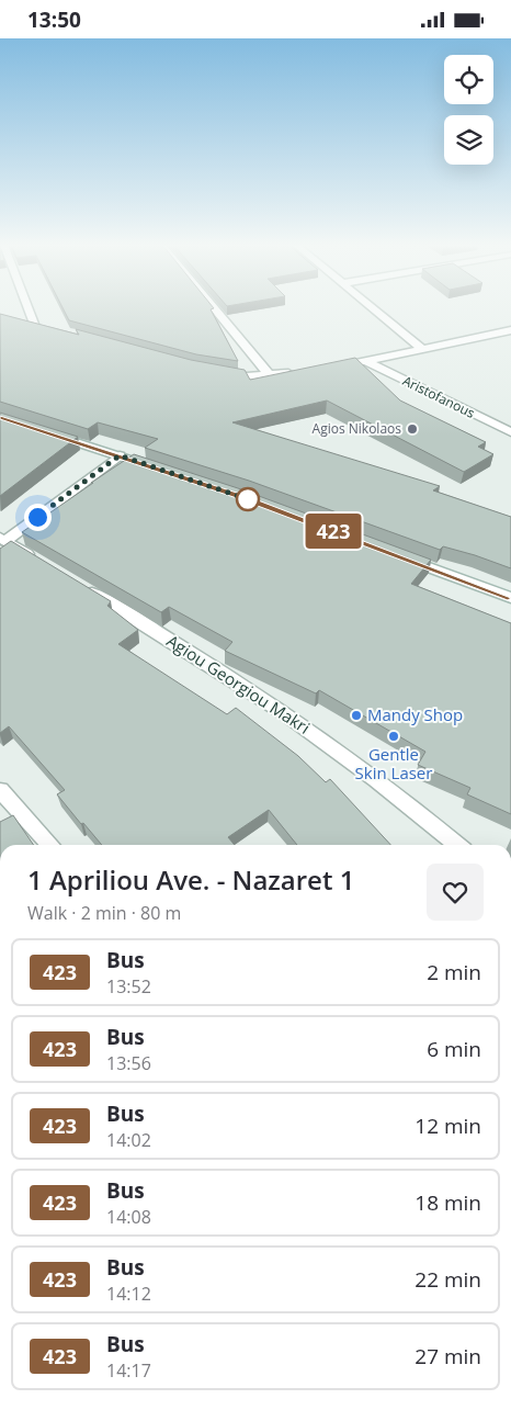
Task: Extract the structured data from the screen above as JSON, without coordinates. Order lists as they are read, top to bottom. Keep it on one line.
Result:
{"streets":{"street":["Aristofanous","Agiou Georgiou Makri"]},"places":["Agios Nikolaos","Mandy Shop","Gentle Skin Laser"],"lines":["bus line 423"],"page":{"status":"13:50","on_map":"423","heading":["1 Apriliou Ave. - Nazaret 1","Walk · 2 min · 80 m"],"list":[{"mark":"423","name":"Bus","note":"13:52","value":"2 min"},{"mark":"423","name":"Bus","note":"13:56","value":"6 min"},{"mark":"423","name":"Bus","note":"14:02","value":"12 min"},{"mark":"423","name":"Bus","note":"14:08","value":"18 min"},{"mark":"423","name":"Bus","note":"14:12","value":"22 min"},{"mark":"423","name":"Bus","note":"14:17","value":"27 min"}]}}
